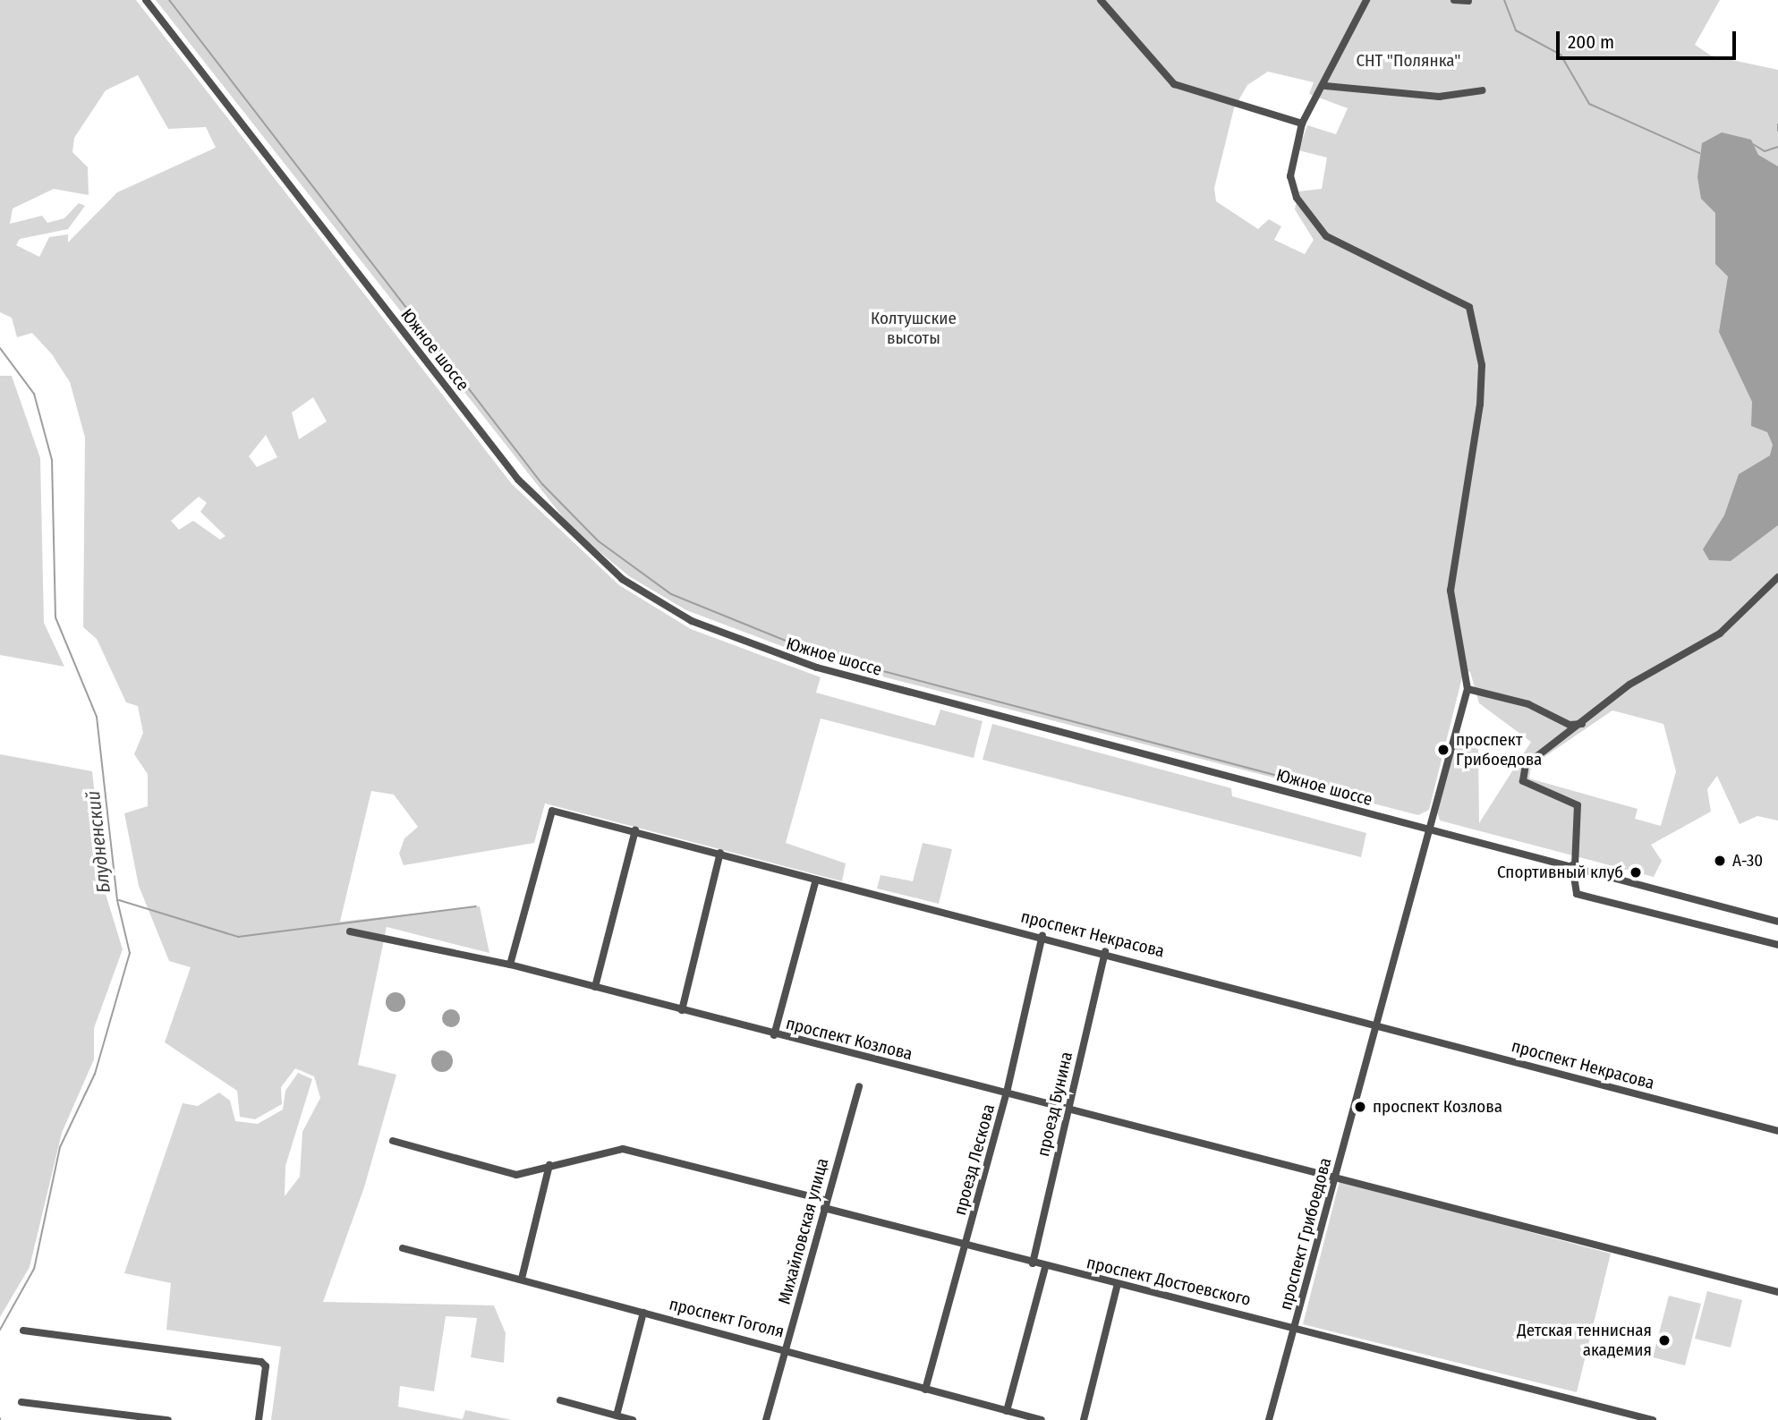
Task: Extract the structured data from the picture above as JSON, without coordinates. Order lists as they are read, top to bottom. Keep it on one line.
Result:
{"streets":{"street":["Южное шоссе","проспект Некрасова","проспект Козлова","проезд Бунина","проезд Лескова","Михайловская улица","проспект Грибоедова","проспект Достоевского","проспект Гоголя"]},"crossings":[["Южное шоссе","проспект Грибоедова"],["проспект Некрасова","проспект Козлова"],["проспект Некрасова","проезд Бунина"],["проспект Некрасова","проезд Лескова"],["проспект Некрасова","проспект Грибоедова"],["проспект Козлова","проезд Бунина"],["проспект Козлова","проезд Лескова"],["проспект Козлова","проспект Грибоедова"],["проезд Бунина","проспект Достоевского"],["проезд Лескова","проспект Достоевского"],["проезд Лескова","проспект Гоголя"],["Михайловская улица","проспект Достоевского"],["Михайловская улица","проспект Гоголя"],["проспект Грибоедова","проспект Достоевского"]],"water":["Блудненский"],"parks":["СНТ \"Полянка\"","Колтушские высоты"],"places":["проспект Грибоедова","А-30","Спортивный клуб","проспект Козлова","Детская теннисная академия"],"scale_bar":"200 m"}
